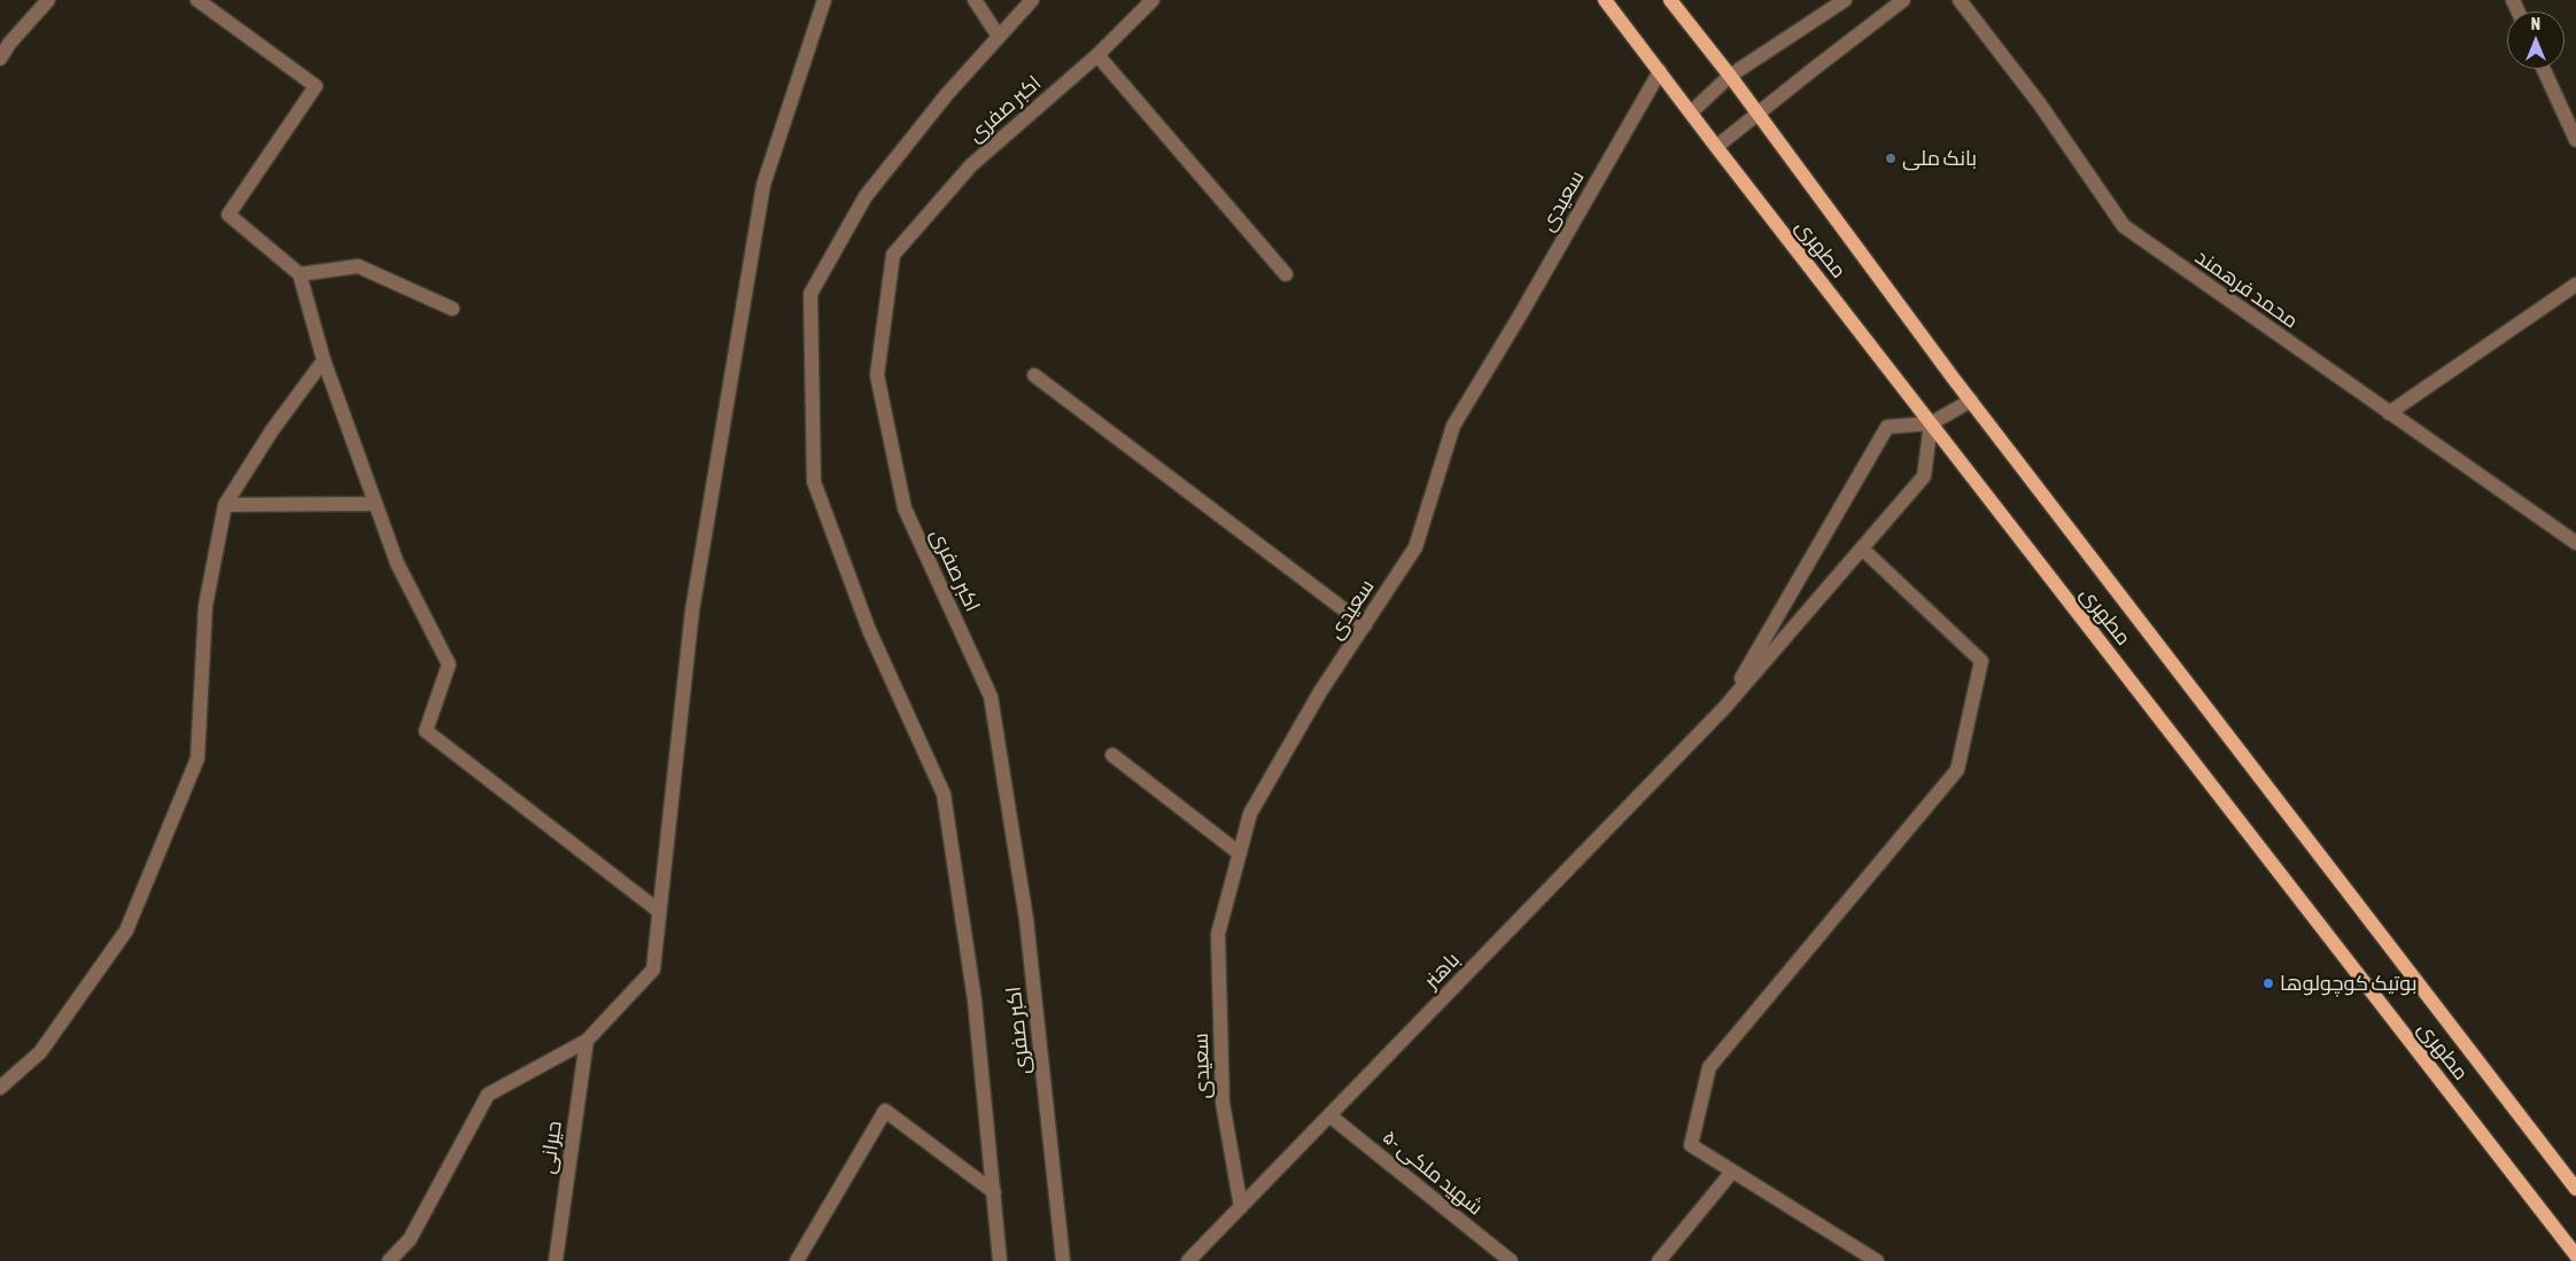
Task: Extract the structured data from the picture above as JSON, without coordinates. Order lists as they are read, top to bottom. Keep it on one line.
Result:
{"streets":{"main road":["مطهری"],"street":["اکبر صفری","سعیدی","محمد فرهمند","باهنر","حیرانی","۵- شهید ملکی"]},"crossings":[["سعیدی","مطهری"],["سعیدی","باهنر"],["باهنر","۵- شهید ملکی"]],"places":["بانک ملی","بوتیک کوچولوها"],"north":"top"}
